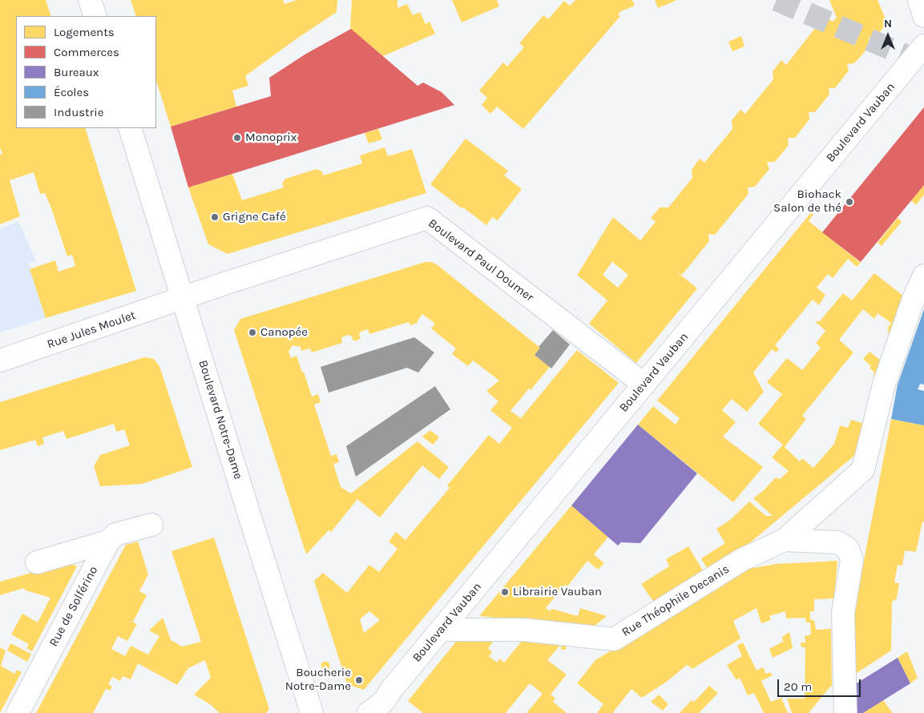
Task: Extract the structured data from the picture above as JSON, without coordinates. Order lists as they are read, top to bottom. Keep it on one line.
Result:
{"streets":{"street":["Boulevard Vauban","Boulevard Paul Doumer","Rue Jules Moulet","Boulevard Notre-Dame","Rue Théophile Decanis","Rue de Solférino"]},"crossings":[["Boulevard Vauban","Boulevard Paul Doumer"],["Boulevard Vauban","Rue Théophile Decanis"],["Boulevard Paul Doumer","Rue Jules Moulet"],["Boulevard Paul Doumer","Boulevard Notre-Dame"],["Rue Jules Moulet","Boulevard Notre-Dame"]],"places":["Monoprix","Biohack Salon de thé","Grigne Café","Canopée","Librairie Vauban","Boucherie Notre-Dame"],"legend":["Logements","Commerces","Bureaux","Écoles","Industrie"],"scale_bar":"20 m","north":"top"}
